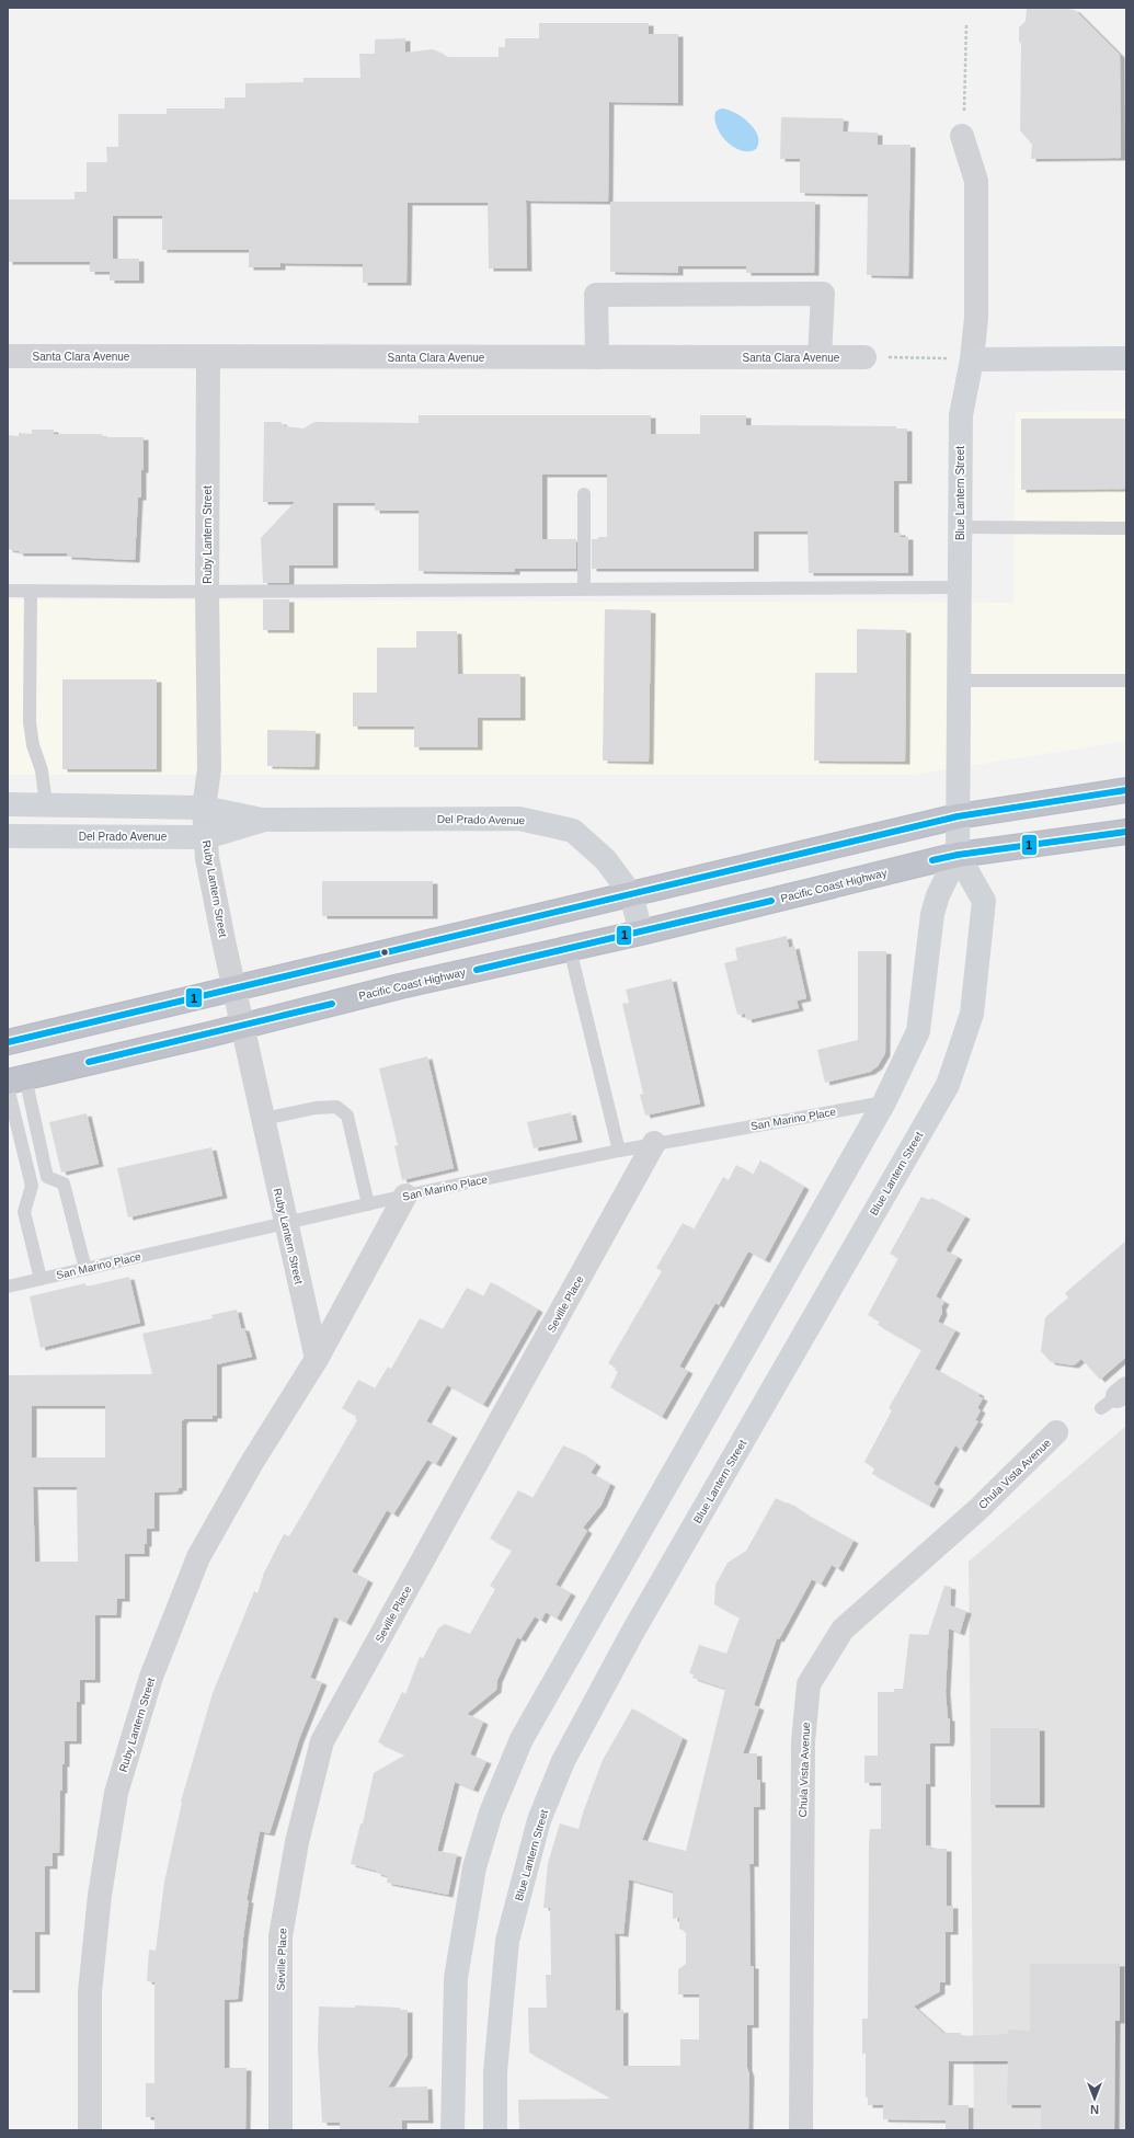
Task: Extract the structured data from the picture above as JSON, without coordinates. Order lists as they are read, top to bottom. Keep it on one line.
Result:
{"streets":{"highway":["Pacific Coast Highway"],"street":["Santa Clara Avenue","Blue Lantern Street","Ruby Lantern Street","Del Prado Avenue","Seville Place","Chula Vista Avenue"],"lane":["San Marino Place"]},"crossings":[["Santa Clara Avenue","Ruby Lantern Street"],["Blue Lantern Street","Pacific Coast Highway"],["Blue Lantern Street","San Marino Place"],["Ruby Lantern Street","Del Prado Avenue"],["Ruby Lantern Street","Pacific Coast Highway"],["Ruby Lantern Street","San Marino Place"],["Del Prado Avenue","Pacific Coast Highway"],["San Marino Place","Seville Place"]],"lines":["transit line 1"],"north":"bottom"}
